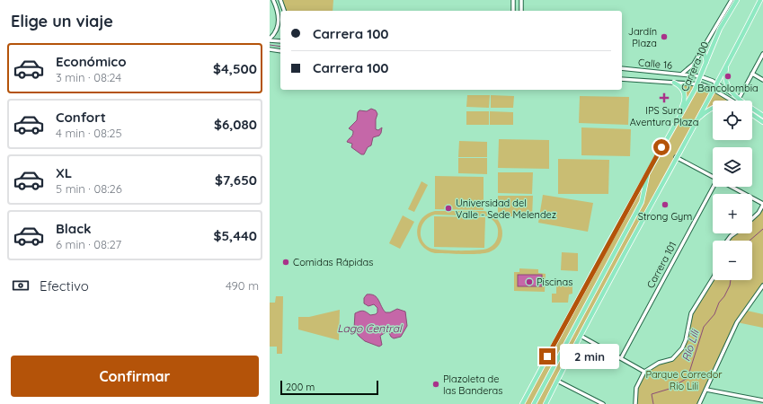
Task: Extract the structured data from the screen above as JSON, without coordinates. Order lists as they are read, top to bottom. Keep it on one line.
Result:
{"streets":{"main road":["Calle 16","Carrera 100"],"street":["Carrera 101"]},"crossings":[["Calle 16","Carrera 100"]],"water":["Lago Central","Río Lili"],"parks":["Parque Corredor Rio Lili"],"places":{"other":["Jardín Plaza","Bancolombia","Strong Gym","Universidad del Valle - Sede Melendez","Comidas Rápidas","Piscinas","Plazoleta de las Banderas"],"health":["IPS Sura Aventura Plaza"]},"scale_bar":"200 m","page":{"heading":"Elige un viaje","banner":["Carrera 100","Carrera 100"],"list":[{"name":"Económico","note":"3 min · 08:24","value":"$4,500"},{"name":"Confort","note":"4 min · 08:25","value":"$6,080"},{"name":"XL","note":"5 min · 08:26","value":"$7,650"},{"name":"Black","note":"6 min · 08:27","value":"$5,440"}],"map_buttons":["+","−"],"pay":["Efectivo","490 m"],"bubble":"2 min","buttons":"Confirmar","scale":"200 m"}}
